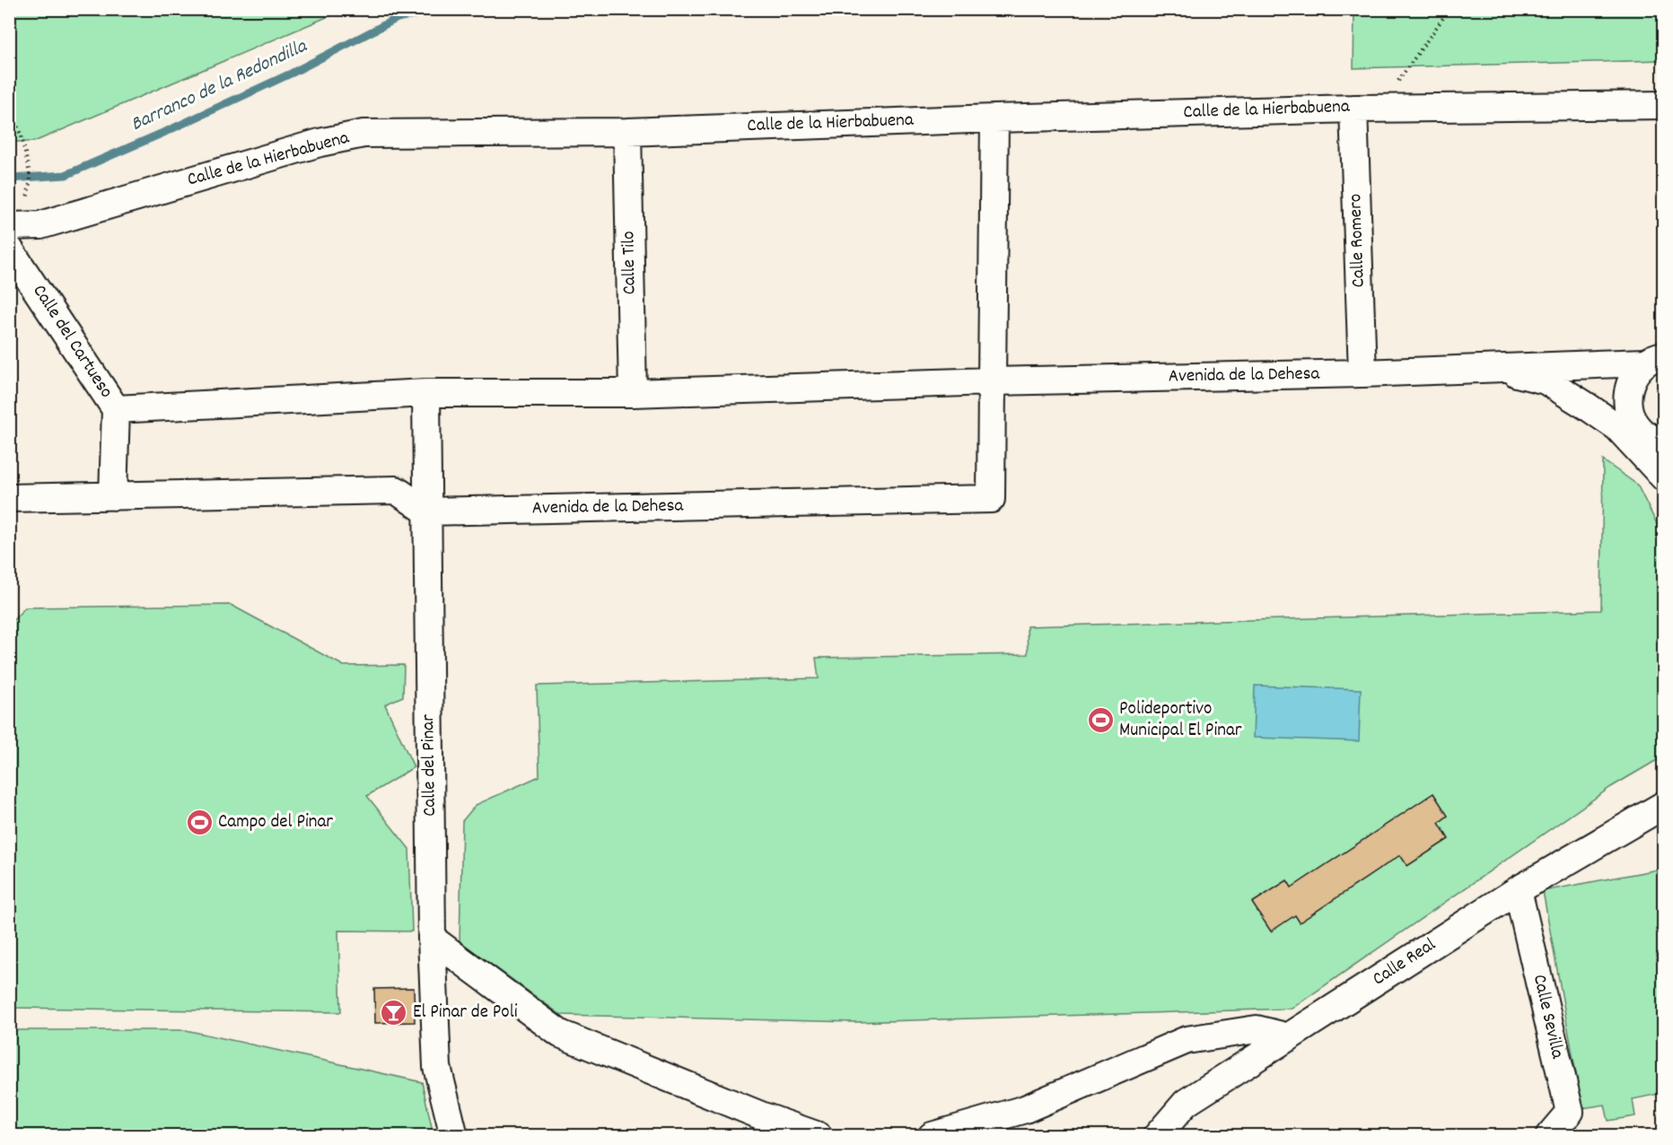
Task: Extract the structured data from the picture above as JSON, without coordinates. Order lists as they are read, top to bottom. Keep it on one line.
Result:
{"streets":{"street":["Calle de la Hierbabuena","Calle Romero","Calle Tilo","Calle del Cartueso","Avenida de la Dehesa","Calle del Pinar","Calle Real","Calle Sevilla"]},"crossings":[["Calle de la Hierbabuena","Calle Romero"],["Calle de la Hierbabuena","Calle Tilo"],["Calle Romero","Avenida de la Dehesa"],["Calle Tilo","Avenida de la Dehesa"],["Calle del Cartueso","Avenida de la Dehesa"],["Avenida de la Dehesa","Calle del Pinar"],["Calle Real","Calle Sevilla"]],"water":["Barranco de la Redondilla"],"places":{"sports":["Polideportivo Municipal El Pinar","Campo del Pinar"],"bar":["El Pinar de Poli"]}}
